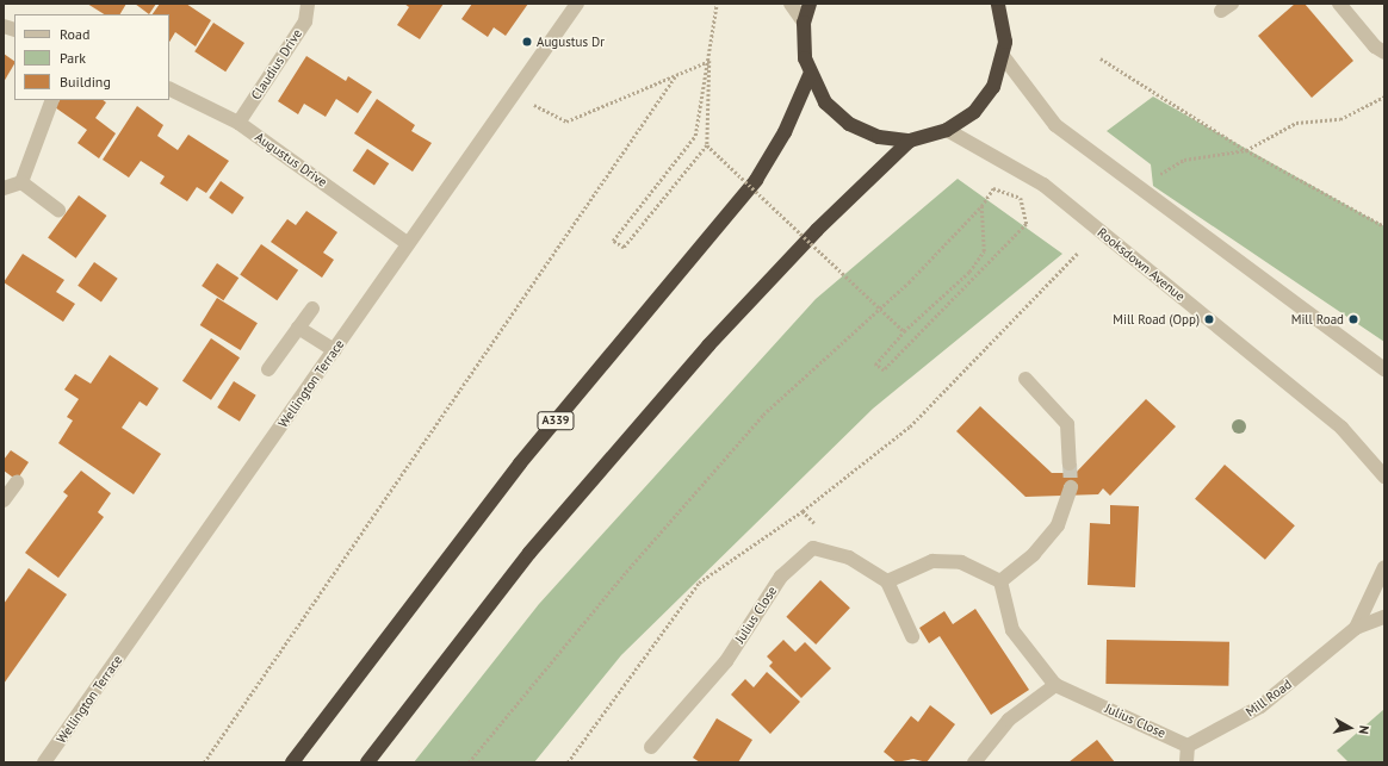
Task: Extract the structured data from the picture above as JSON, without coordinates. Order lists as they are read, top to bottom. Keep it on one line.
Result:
{"streets":{"highway":["A339"],"street":["Claudius Drive","Augustus Drive","Rooksdown Avenue","Wellington Terrace","Julius Close","Mill Road"]},"crossings":[["Claudius Drive","Augustus Drive"],["Augustus Drive","Wellington Terrace"],["Julius Close","Mill Road"]],"places":["Augustus Dr","Mill Road (Opp)","Mill Road"],"legend":["Road","Park","Building"],"north":"right"}
